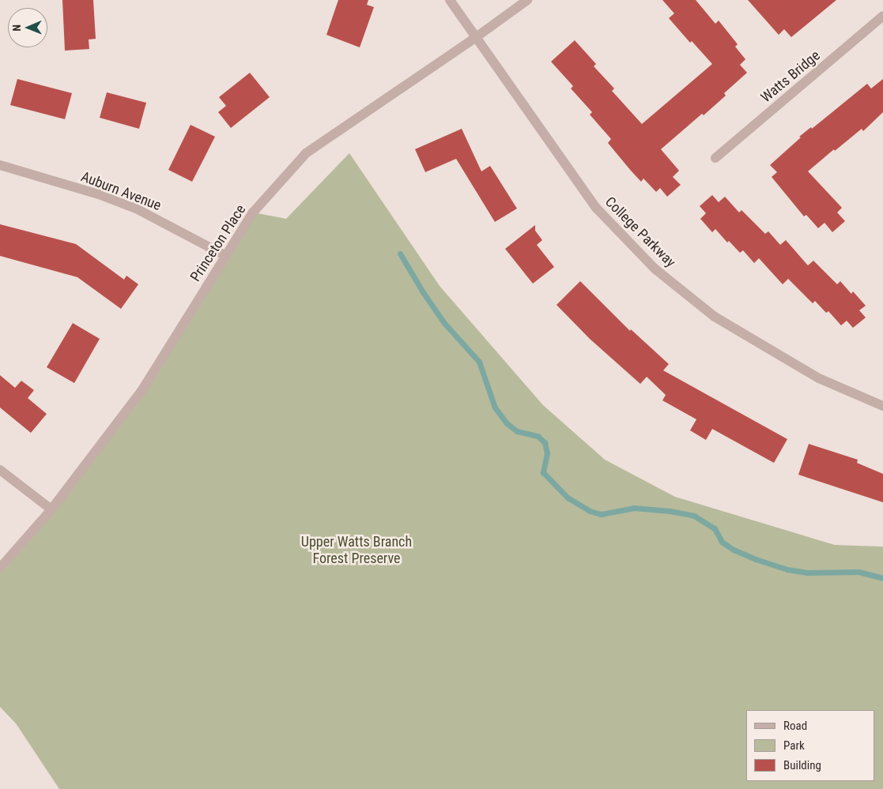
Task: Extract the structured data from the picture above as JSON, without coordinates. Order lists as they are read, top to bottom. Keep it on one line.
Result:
{"streets":{"street":["Watts Bridge","Auburn Avenue","College Parkway","Princeton Place"]},"crossings":[["Auburn Avenue","Princeton Place"],["College Parkway","Princeton Place"]],"parks":["Upper Watts Branch Forest Preserve"],"legend":["Road","Park","Building"],"north":"left"}
